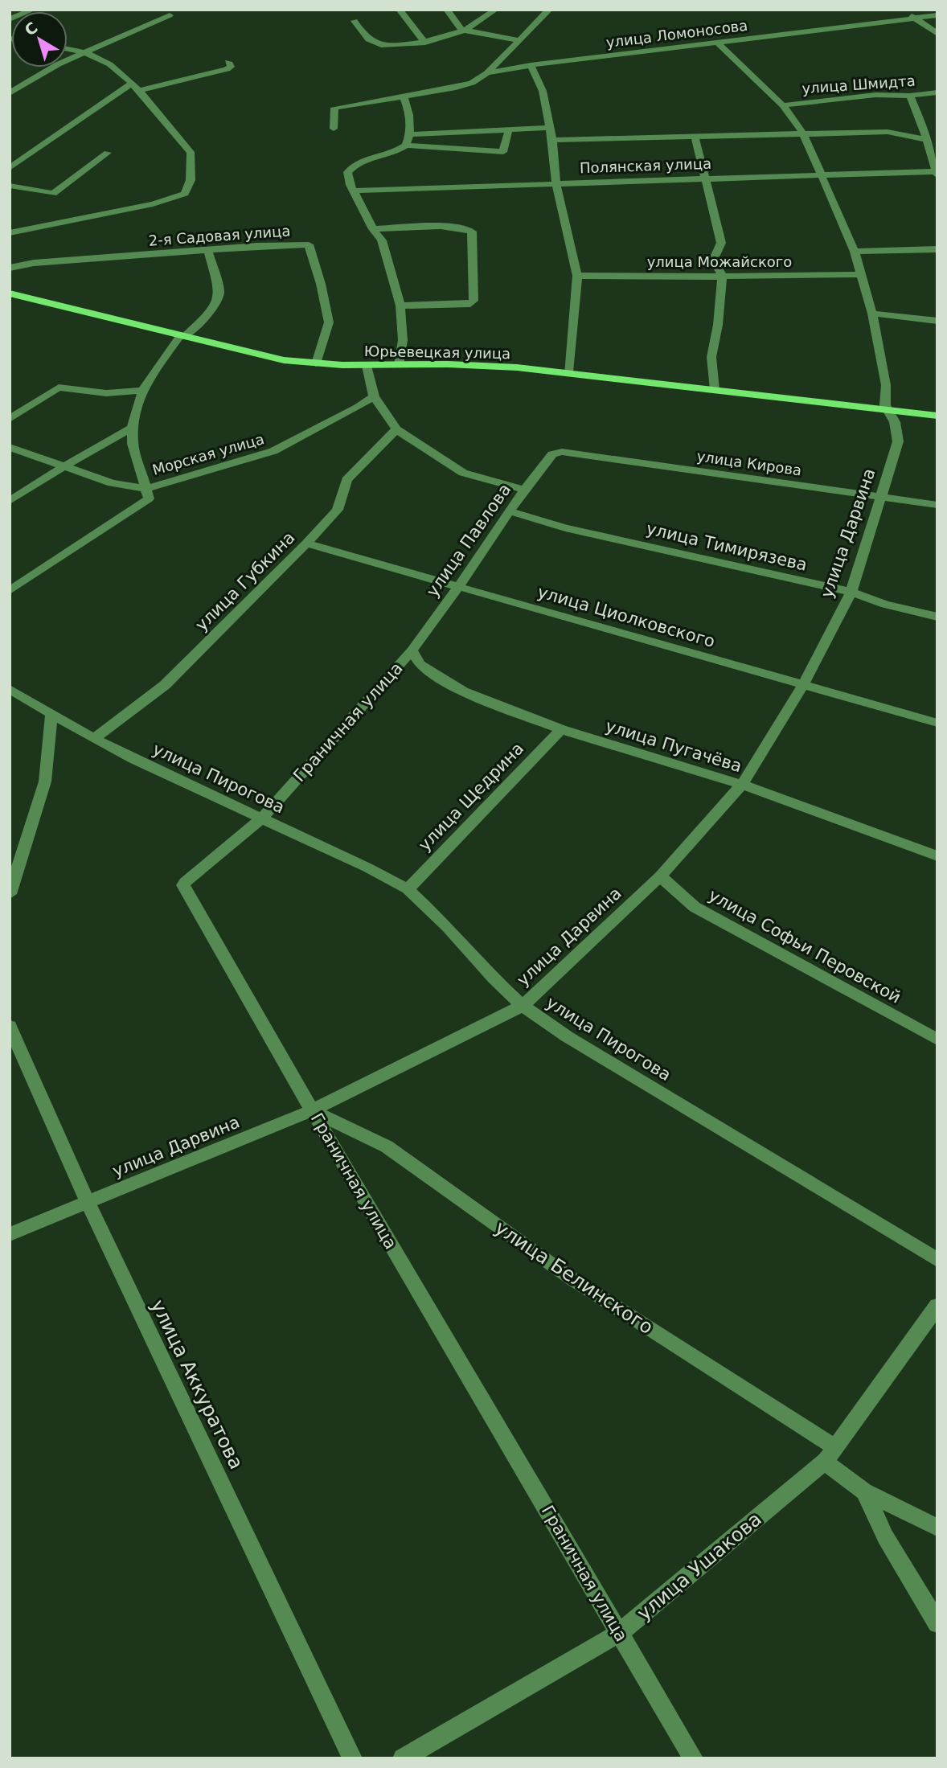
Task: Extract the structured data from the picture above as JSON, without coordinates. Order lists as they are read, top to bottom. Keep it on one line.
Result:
{"streets":{"main road":["Юрьевецкая улица"],"street":["улица Ломоносова","улица Шмидта","Полянская улица","2-я Садовая улица","улица Можайского","Морская улица","улица Кирова","улица Дарвина","улица Павлова","улица Тимирязева","улица Губкина","улица Циолковского","Граничная улица","улица Пугачёва","улица Пирогова","улица Щедрина","улица Софьи Перовской","улица Белинского","улица Аккуратова","улица Ушакова"]},"crossings":[["улица Ломоносова","улица Дарвина"],["улица Шмидта","улица Дарвина"],["Полянская улица","улица Дарвина"],["2-я Садовая улица","Юрьевецкая улица"],["улица Можайского","улица Дарвина"],["Юрьевецкая улица","улица Дарвина"],["улица Кирова","улица Дарвина"],["улица Кирова","улица Павлова"],["улица Дарвина","улица Тимирязева"],["улица Дарвина","улица Циолковского"],["улица Дарвина","Граничная улица"],["улица Дарвина","улица Пугачёва"],["улица Дарвина","улица Пирогова"],["улица Дарвина","улица Софьи Перовской"],["улица Дарвина","улица Белинского"],["улица Дарвина","улица Аккуратова"],["улица Павлова","улица Тимирязева"],["улица Павлова","улица Циолковского"],["улица Павлова","Граничная улица"],["улица Павлова","улица Пугачёва"],["улица Губкина","улица Циолковского"],["улица Губкина","улица Пирогова"],["Граничная улица","улица Пугачёва"],["Граничная улица","улица Пирогова"],["Граничная улица","улица Белинского"],["Граничная улица","улица Ушакова"],["улица Пугачёва","улица Щедрина"],["улица Пирогова","улица Щедрина"],["улица Белинского","улица Ушакова"]],"north":"top left"}
